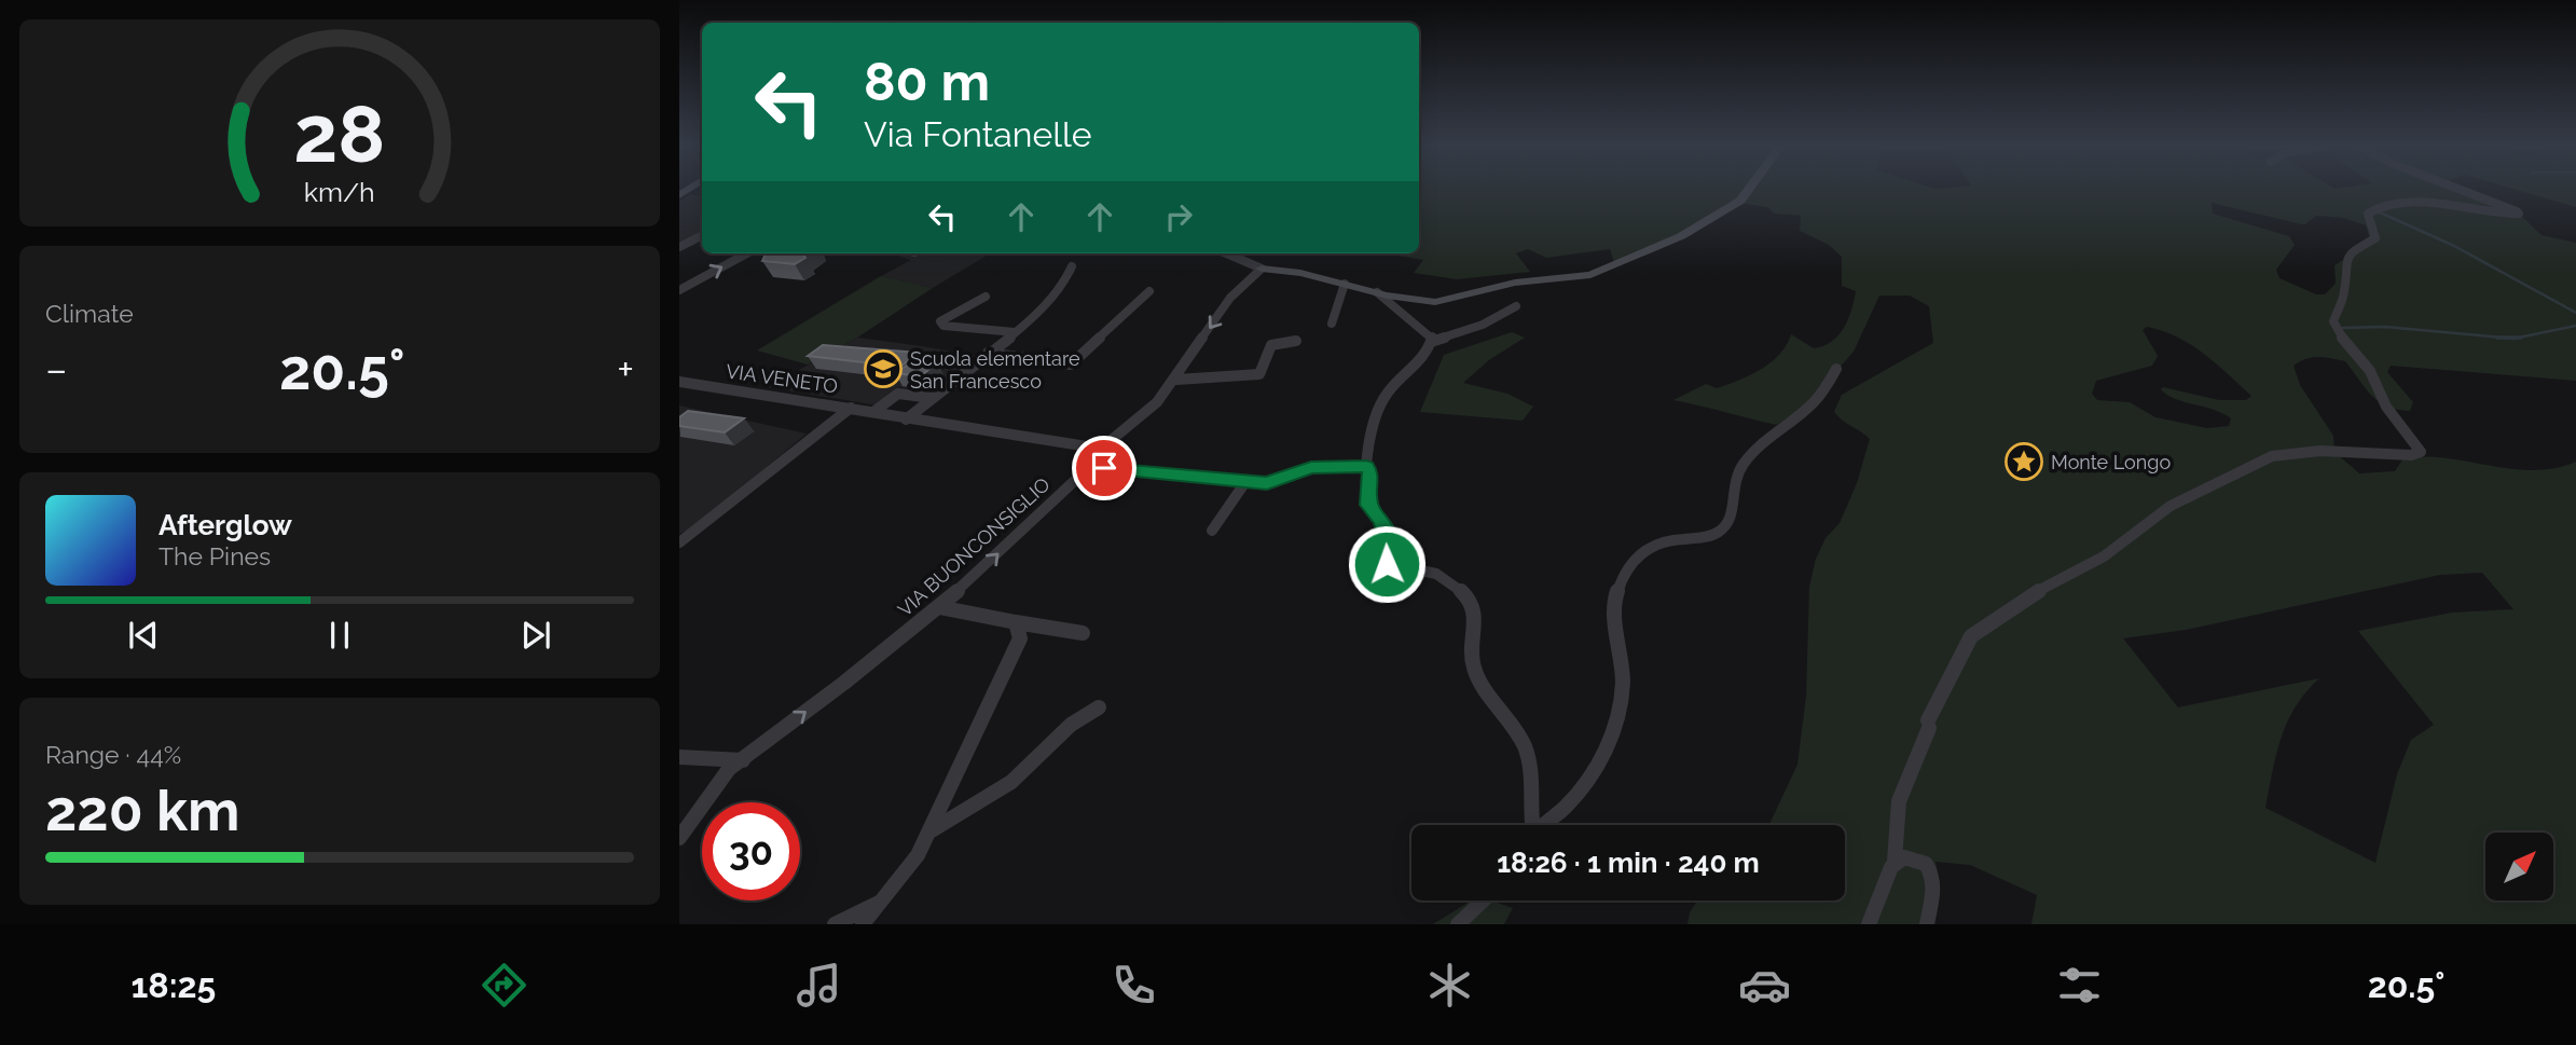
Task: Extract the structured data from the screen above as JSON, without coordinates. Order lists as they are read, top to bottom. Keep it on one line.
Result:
{"streets":{"street":["VIA VENETO","VIA BUONCONSIGLIO"]},"crossings":[["VIA VENETO","VIA BUONCONSIGLIO"]],"places":{"school or university":["Scuola elementare San Francesco"],"place":["Monte Longo"]},"north":"top right","page":{"turn":["80 m","Via Fontanelle"],"tile":["Climate",["Range · 44%","220 km"]],"heat":["−","20.5°","+"],"song":["Afterglow","The Pines"],"limit":"30","trip":"18:26 · 1 min · 240 m","tabs":["18:25","20.5°"],"gauge":["28","km/h"]}}
